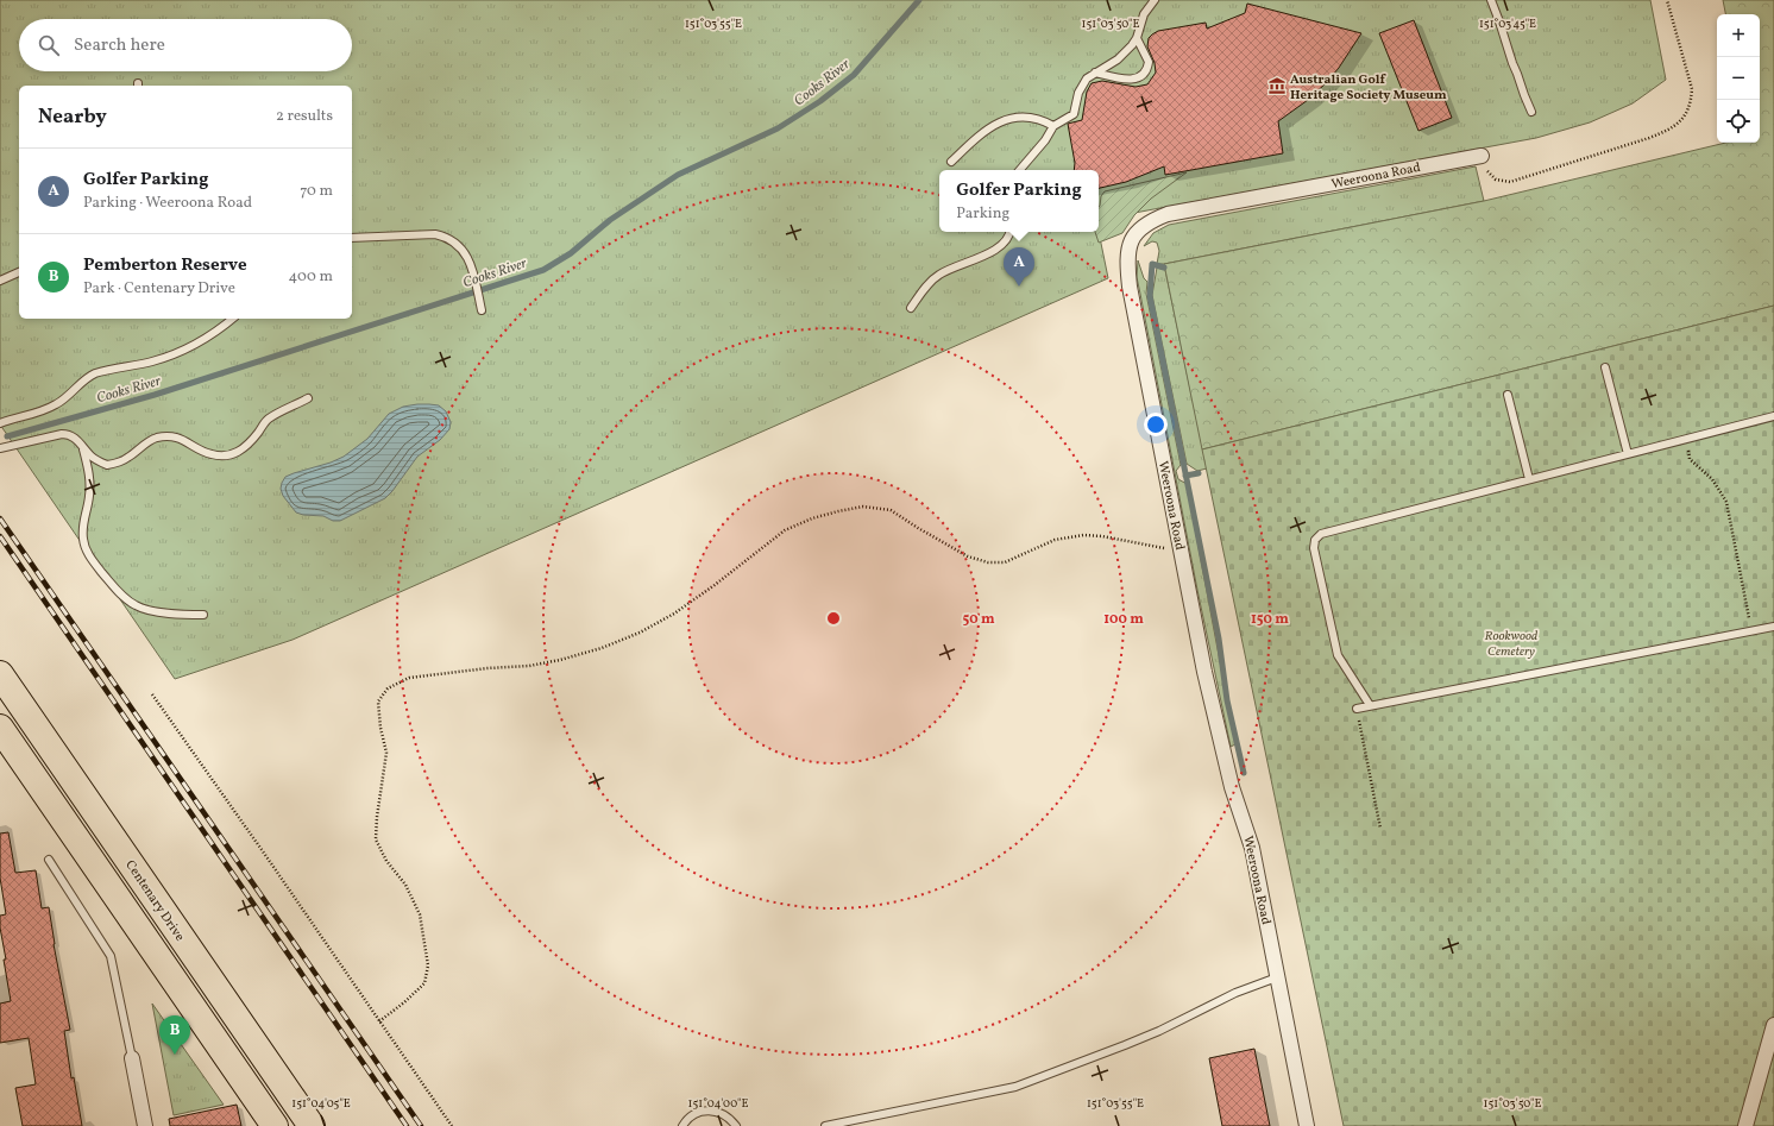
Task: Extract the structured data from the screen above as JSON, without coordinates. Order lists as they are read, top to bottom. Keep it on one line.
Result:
{"streets":{"highway":["Centenary Drive"],"street":["Weeroona Road"]},"water":["Cooks River"],"parks":["Rookwood Cemetery"],"places":{"museum":["Australian Golf Heritage Society Museum"]},"page":{"map_buttons":["+","−"],"search":"Search here","heading":["Nearby","2 results"],"list":[{"mark":"A","name":"Golfer Parking","note":"Parking · Weeroona Road","value":"70 m"},{"mark":"B","name":"Pemberton Reserve","note":"Park · Centenary Drive","value":"400 m"}],"popup":["Golfer Parking","Parking"],"pins":["A","B"]},"coordinates":["151°03'55\"E","151°03'50\"E","151°03'45\"E","151°04'05\"E","151°04'00\"E"],"rings":["50 m","100 m","150 m"]}
